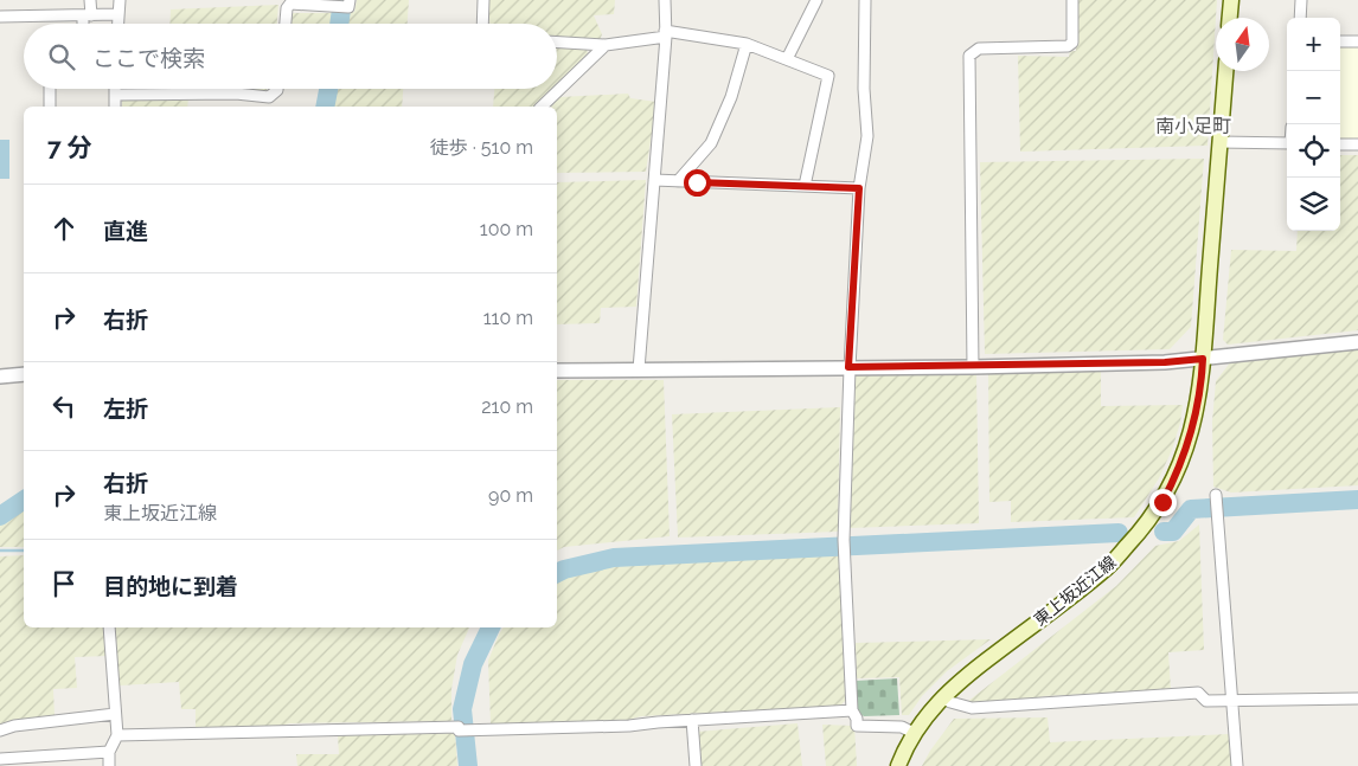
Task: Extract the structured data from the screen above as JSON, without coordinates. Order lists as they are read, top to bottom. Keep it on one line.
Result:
{"streets":{"main road":["東上坂近江線"]},"districts":["南小足町"],"north":"top","page":{"map_buttons":["+","−"],"search":"ここで検索","heading":["7 分","徒歩 · 510 m"],"list":[["直進","100 m"],["右折","110 m"],["左折","210 m"],["右折","東上坂近江線","90 m"],"目的地に到着"]}}
